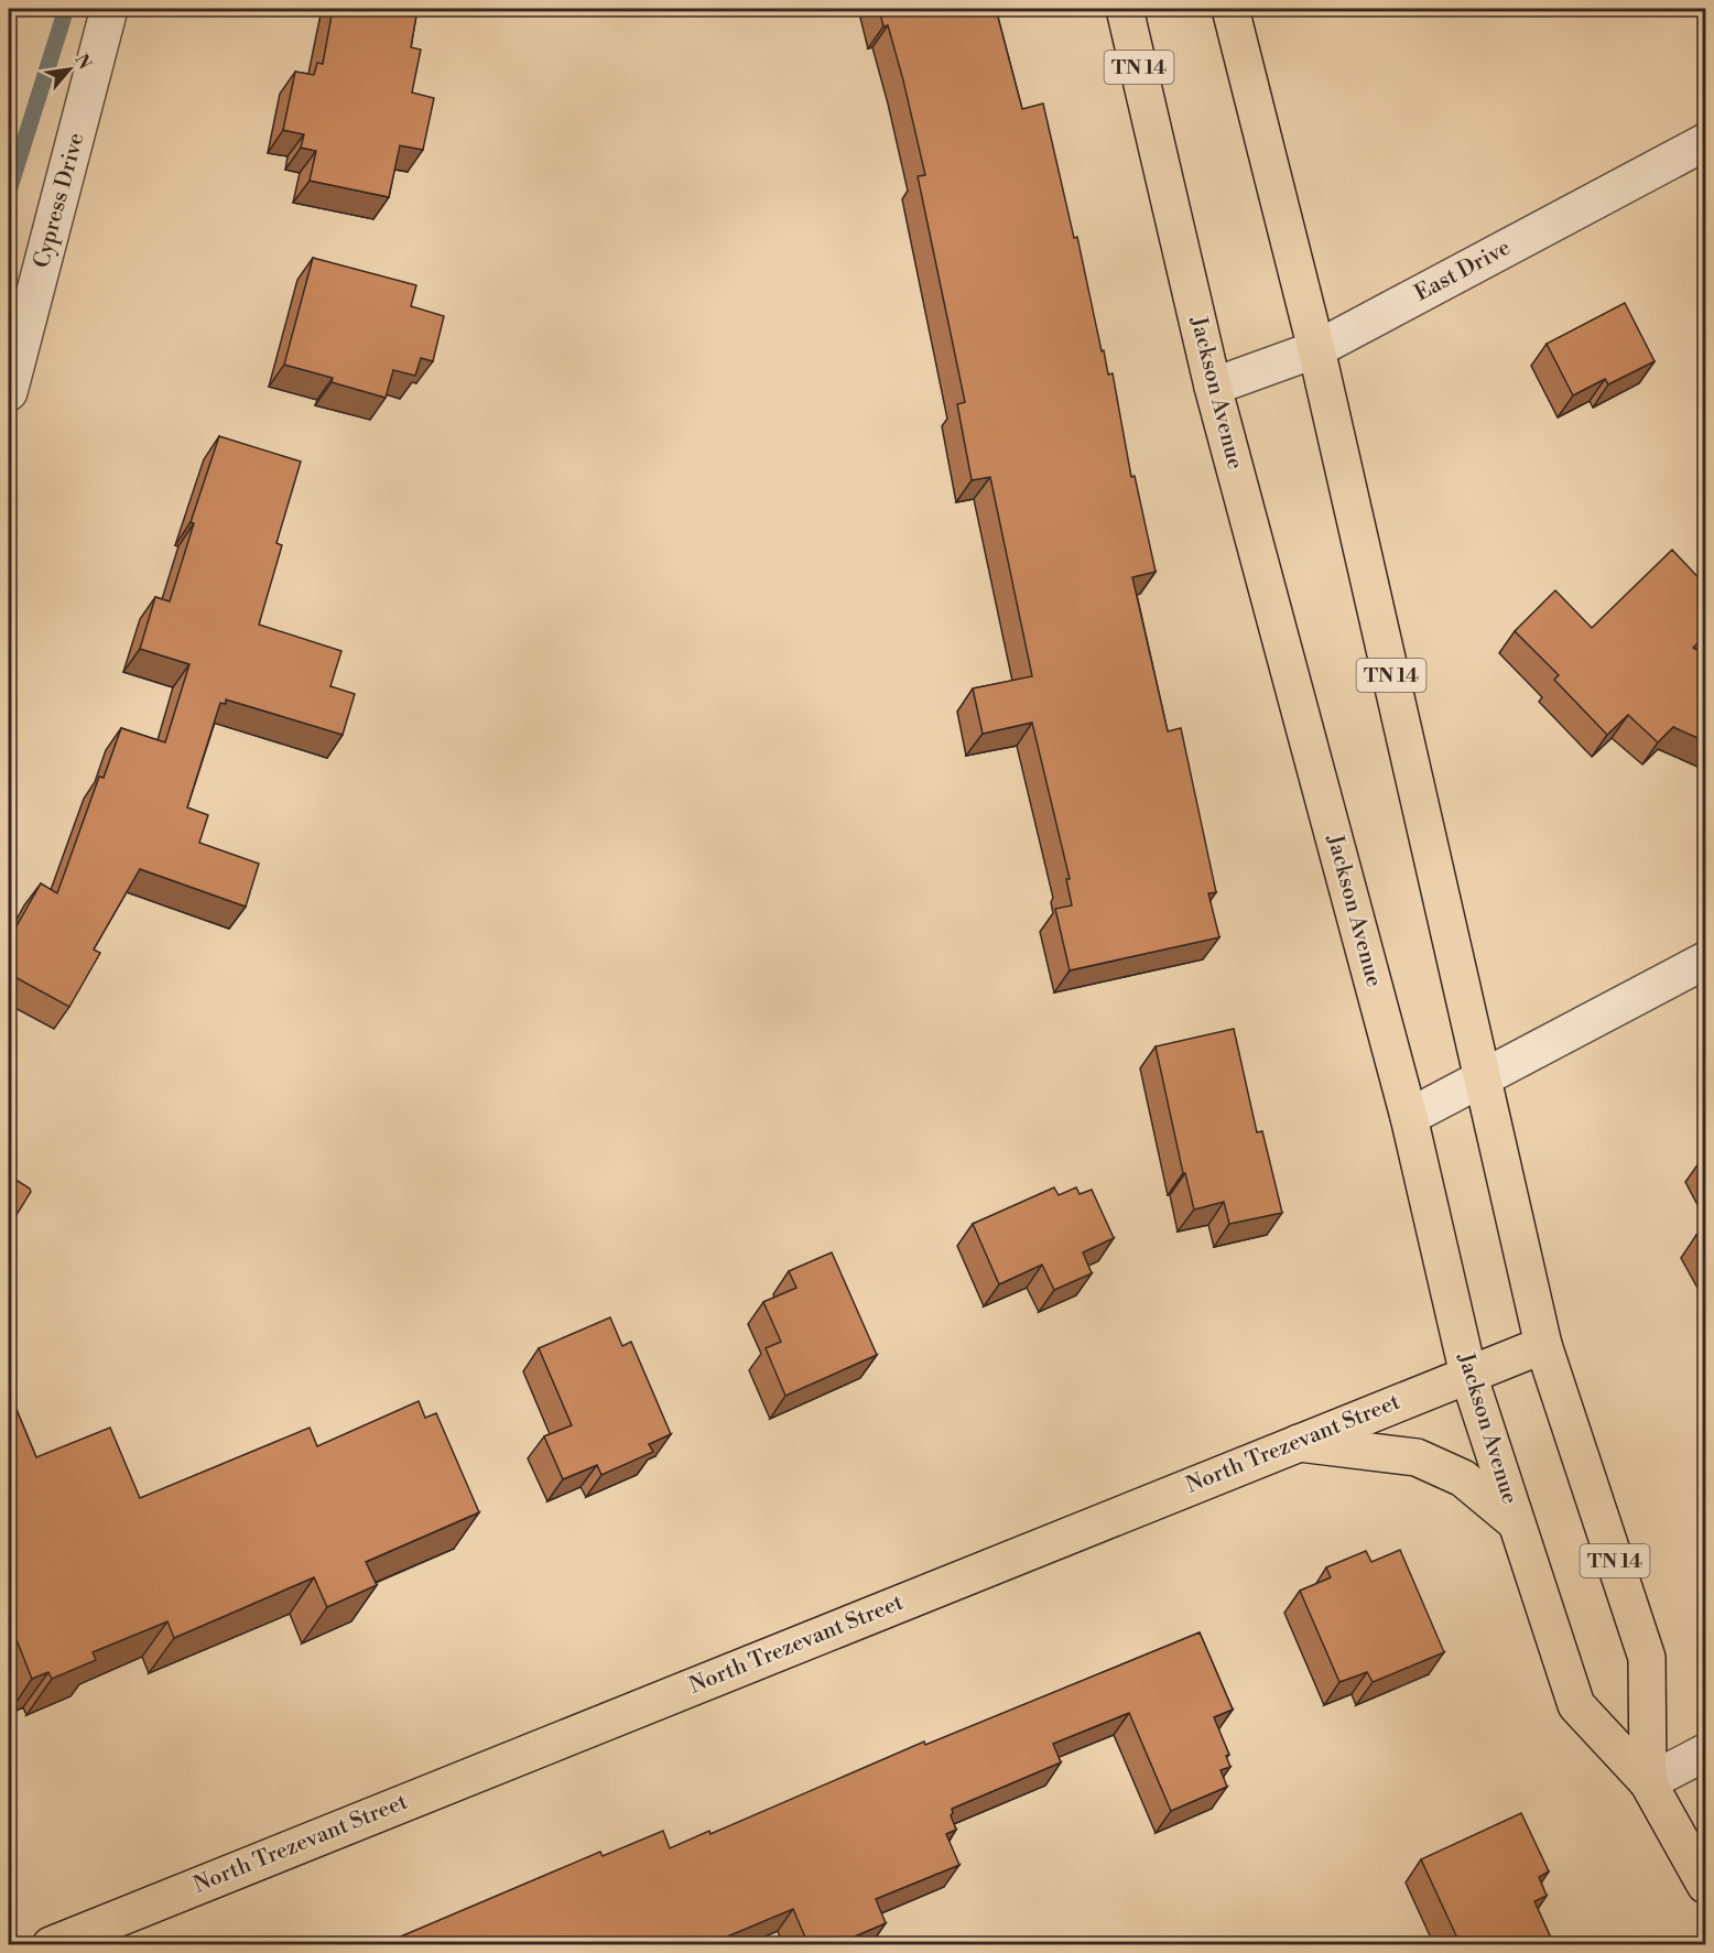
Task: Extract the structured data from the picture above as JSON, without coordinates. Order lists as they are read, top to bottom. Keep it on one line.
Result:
{"streets":{"main road":["TN 14","Jackson Avenue","North Trezevant Street"],"street":["Cypress Drive","East Drive"]},"crossings":[["East Drive","Jackson Avenue"],["Jackson Avenue","North Trezevant Street"]],"north":"top right"}
